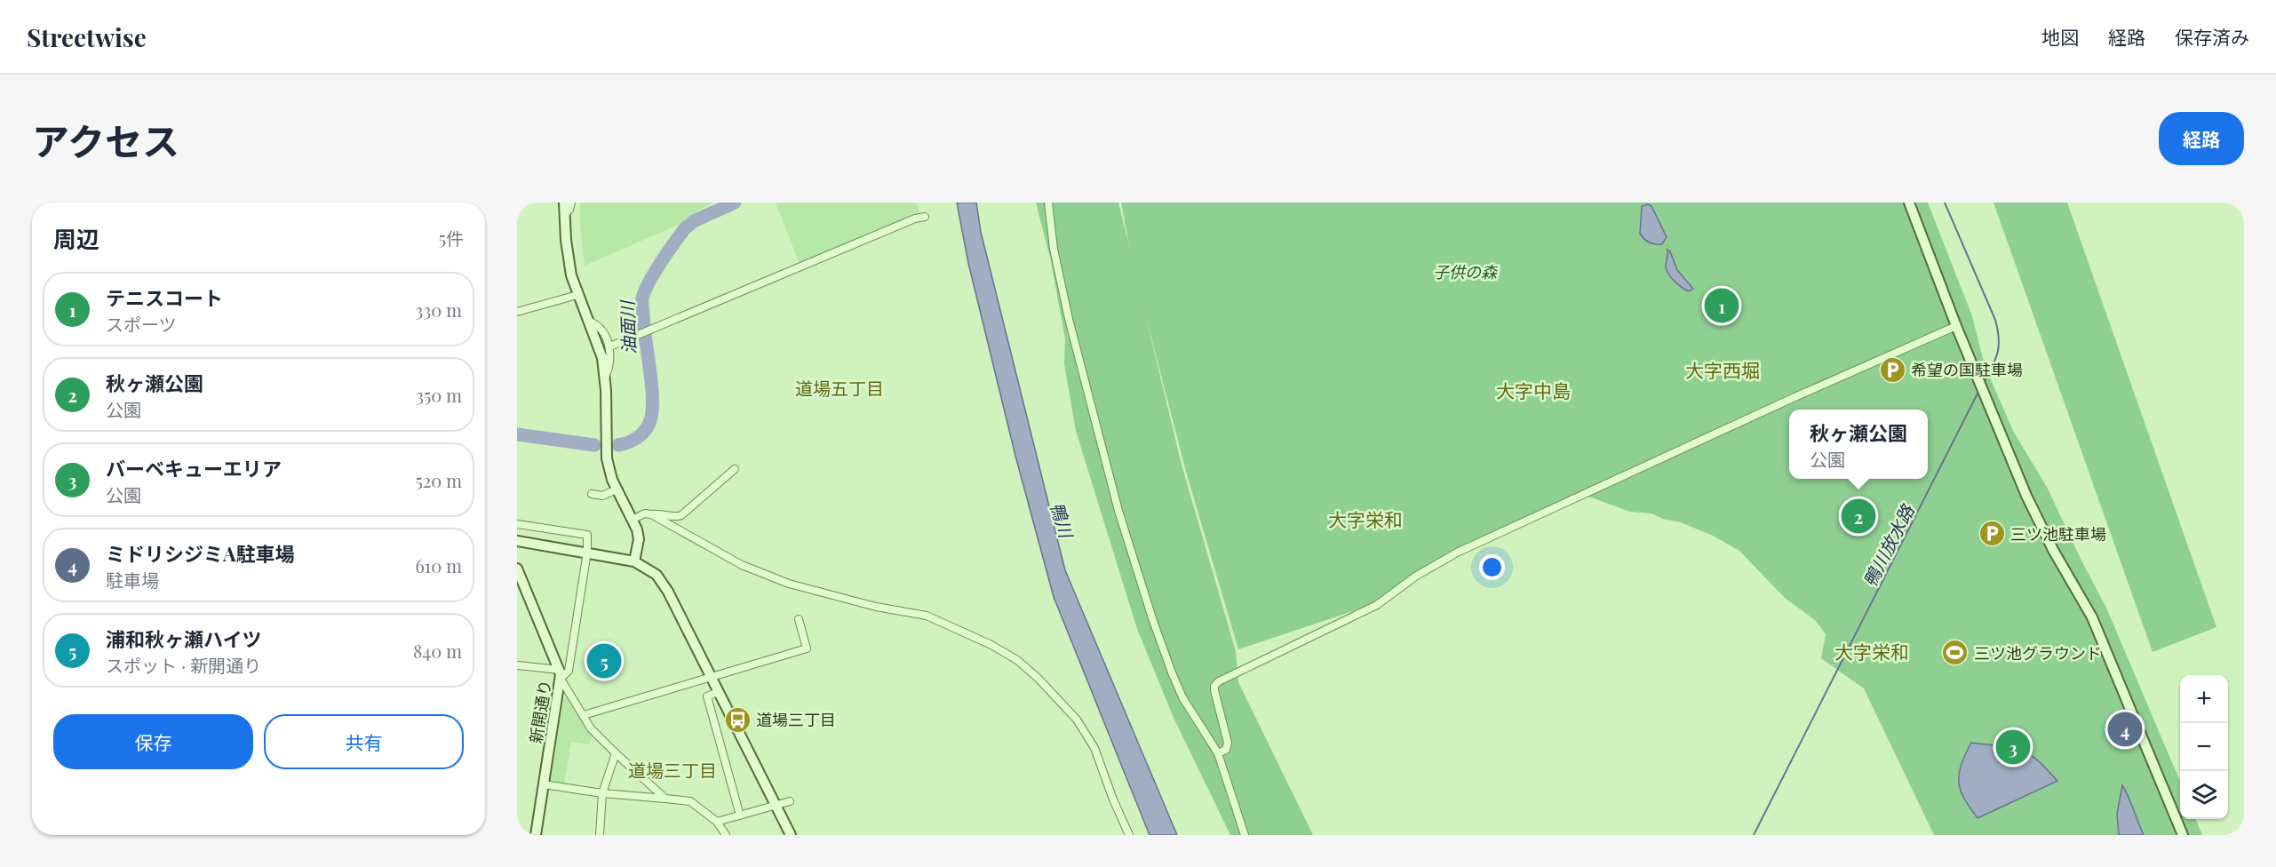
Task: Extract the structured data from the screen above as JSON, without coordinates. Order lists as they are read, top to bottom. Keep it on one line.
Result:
{"streets":{"street":["新開通り"]},"districts":["大字西堀","道場五丁目","大字中島","大字栄和","大字栄和","道場三丁目"],"water":["油面川","鴨川","鴨川放水路"],"parks":["子供の森"],"places":{"parking":["希望の国駐車場","三ツ池駐車場"],"sports":["三ツ池グラウンド"],"bus stop":["道場三丁目"]},"page":{"header":"Streetwise","nav":["地図","経路","保存済み"],"title":"アクセス","buttons":["経路",["保存","共有"]],"heading":["周辺","5件"],"list":[{"mark":"1","name":"テニスコート","note":"スポーツ","value":"330 m"},{"mark":"2","name":"秋ヶ瀬公園","note":"公園","value":"350 m"},{"mark":"3","name":"バーベキューエリア","note":"公園","value":"520 m"},{"mark":"4","name":"ミドリシジミA駐車場","note":"駐車場","value":"610 m"},{"mark":"5","name":"浦和秋ヶ瀬ハイツ","note":"スポット · 新開通り","value":"840 m"}],"pins":["1","2","5","4","3"],"popup":["秋ヶ瀬公園","公園"],"map_buttons":["+","−"]}}
